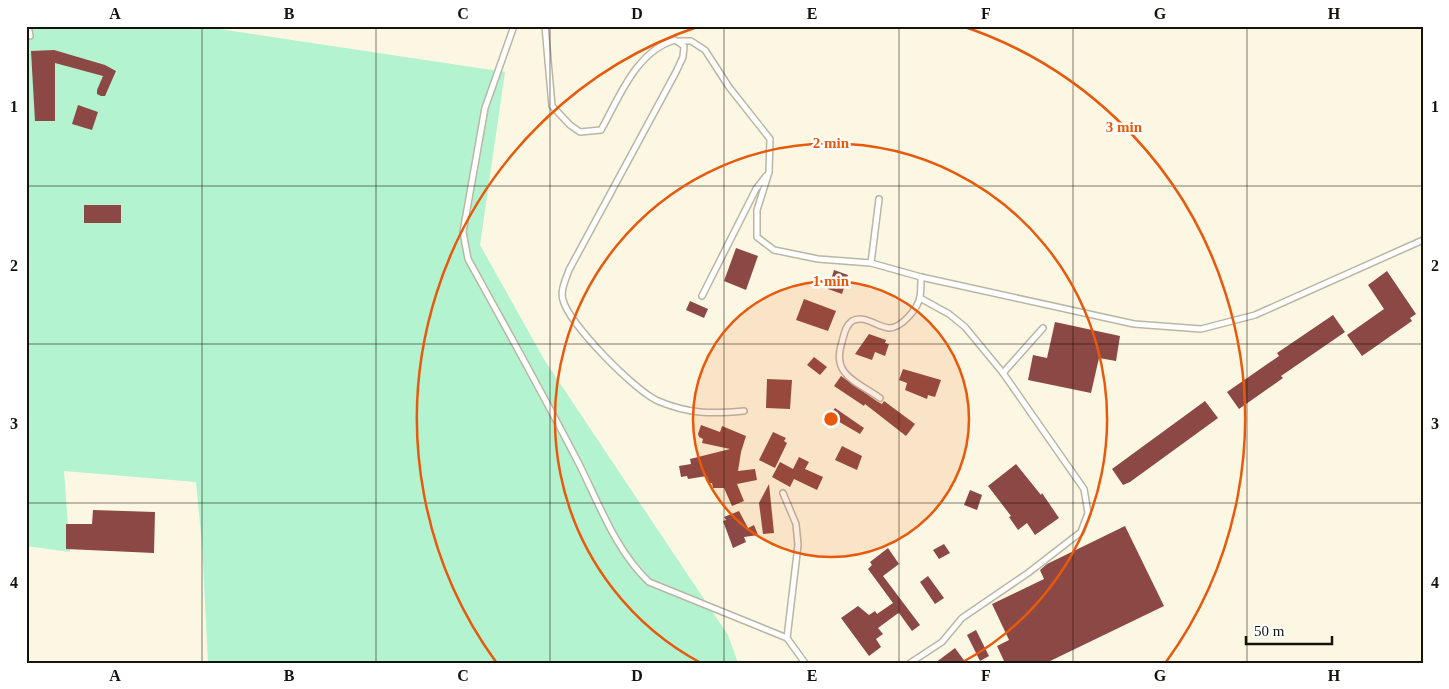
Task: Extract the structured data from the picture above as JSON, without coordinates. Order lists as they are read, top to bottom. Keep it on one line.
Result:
{"scale_bar":"50 m","grid":{"columns":["A","B","C","D","E","F","G","H"],"rows":["1","2","3","4"]},"rings":["3 min","2 min","1 min"]}
